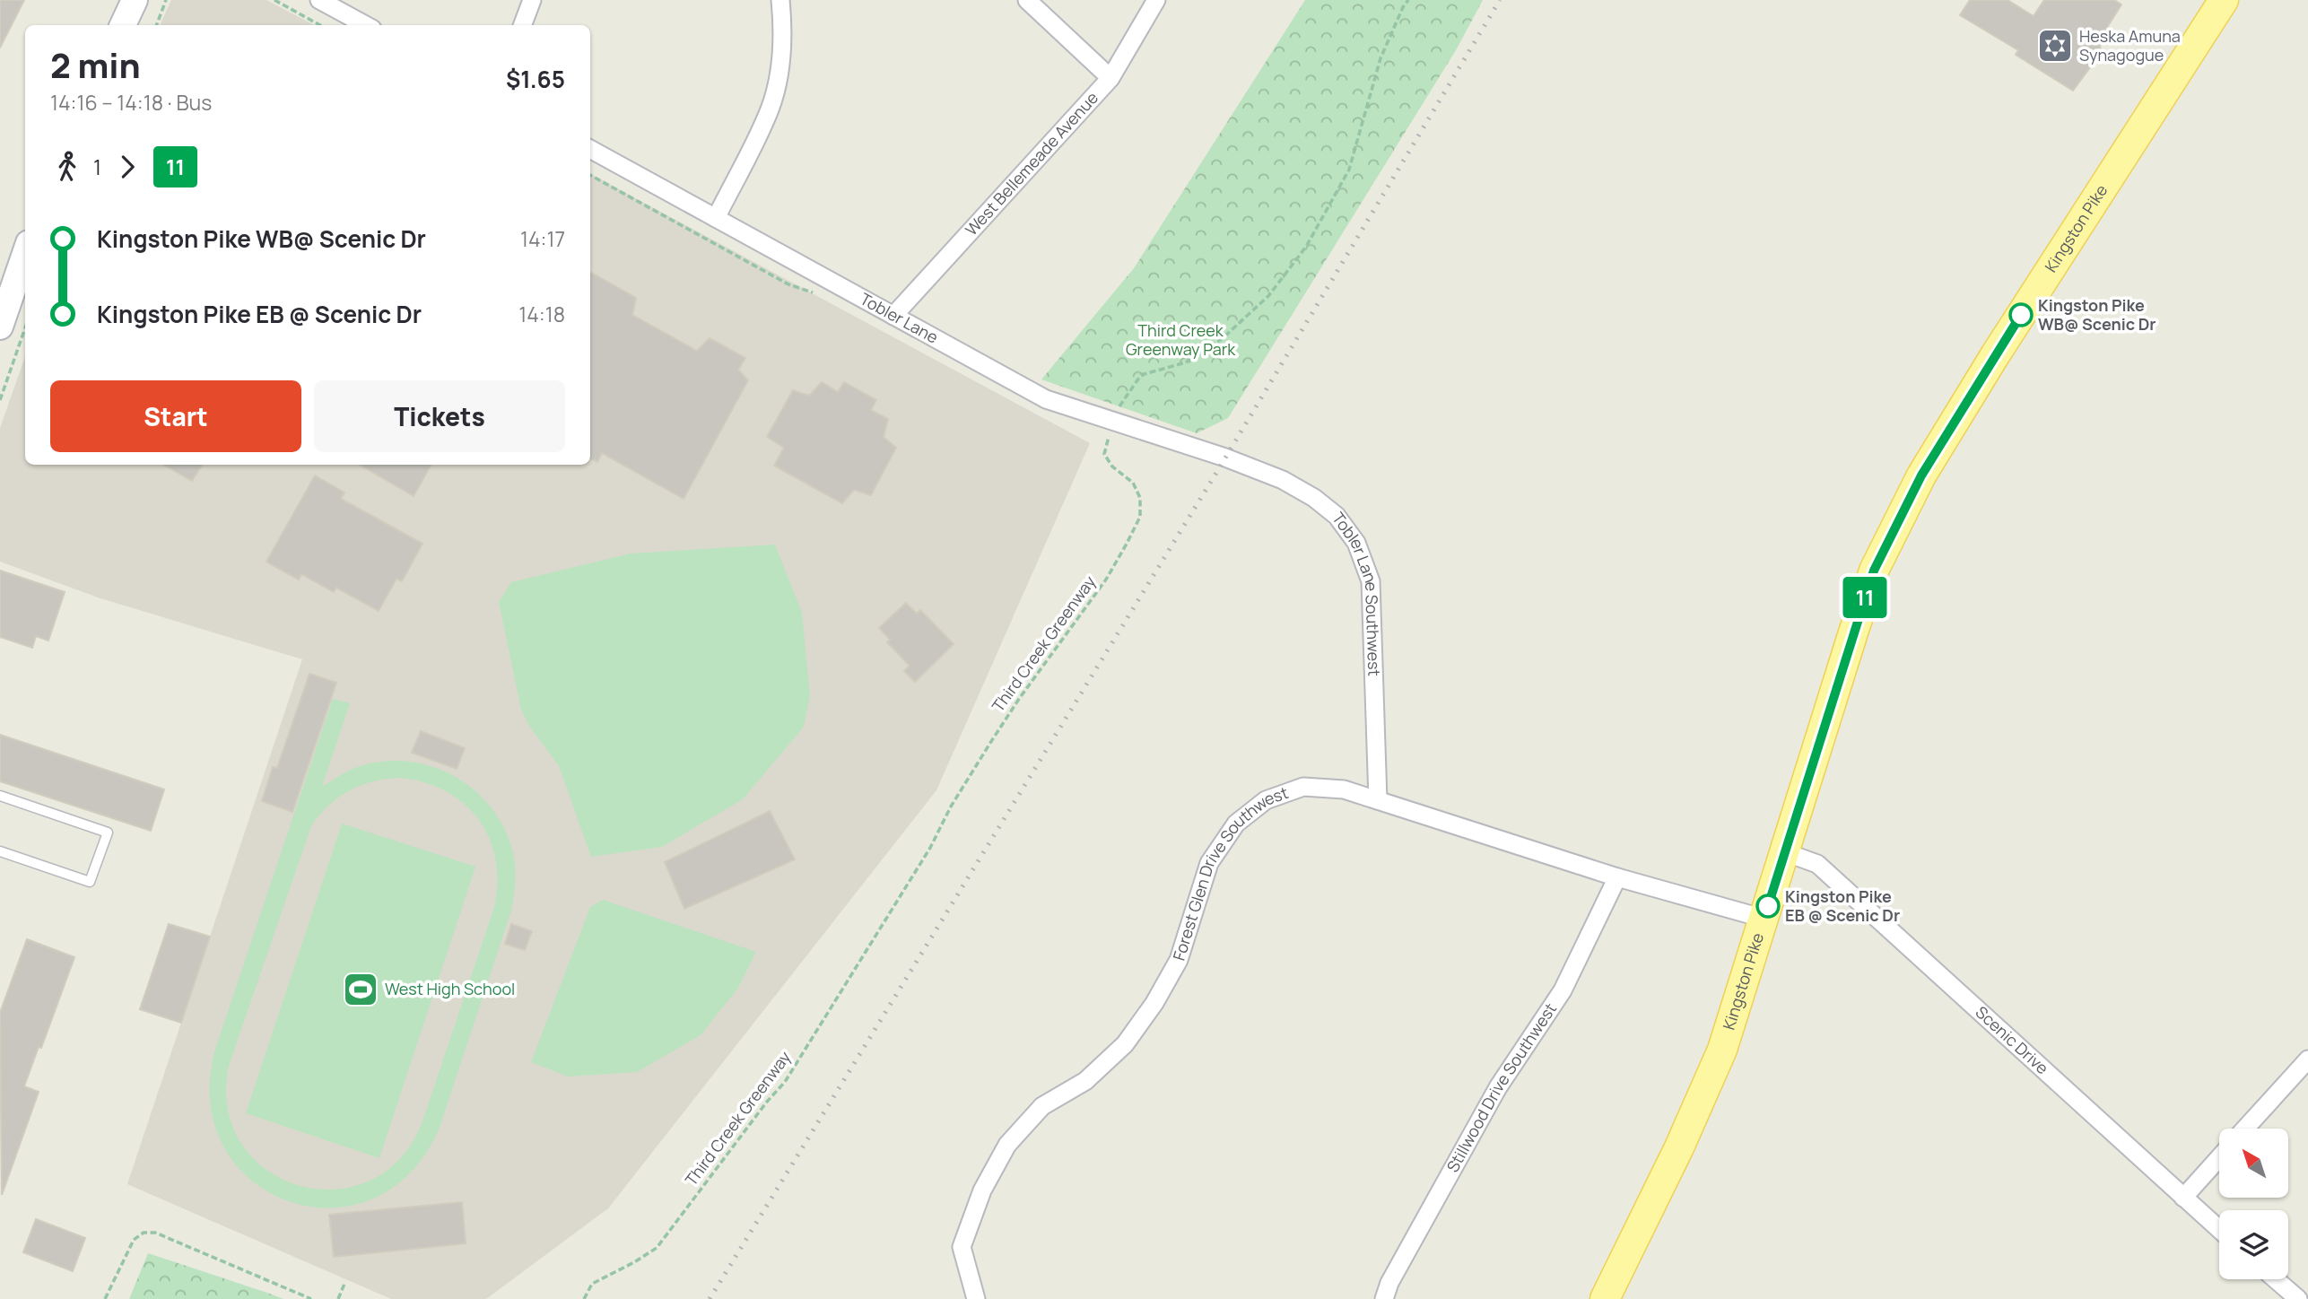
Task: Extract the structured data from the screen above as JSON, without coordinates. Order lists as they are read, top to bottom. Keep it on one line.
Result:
{"streets":{"main road":["Kingston Pike"],"street":["West Bellemeade Avenue","Tobler Lane","Tobler Lane Southwest","Forest Glen Drive Southwest","Scenic Drive","Stillwood Drive Southwest"],"path":["Third Creek Greenway"]},"crossings":[["West Bellemeade Avenue","Tobler Lane"],["Kingston Pike","Forest Glen Drive Southwest"],["Kingston Pike","Scenic Drive"],["Tobler Lane","Tobler Lane Southwest"],["Tobler Lane","Third Creek Greenway"],["Tobler Lane Southwest","Forest Glen Drive Southwest"],["Forest Glen Drive Southwest","Stillwood Drive Southwest"]],"parks":["Third Creek Greenway Park"],"places":{"synagogue":["Heska Amuna Synagogue"],"other":["Kingston Pike WB@ Scenic Dr","Kingston Pike EB @ Scenic Dr"],"sports":["West High School"]},"lines":["bus line 11"],"north":"top left","page":{"on_map":"11","heading":["2 min","14:16 – 14:18 · Bus","$1.65"],"legs":["1","11"],"list":[{"name":"Kingston Pike WB@ Scenic Dr","value":"14:17"},{"name":"Kingston Pike EB @ Scenic Dr","value":"14:18"}],"buttons":["Start","Tickets"]}}
